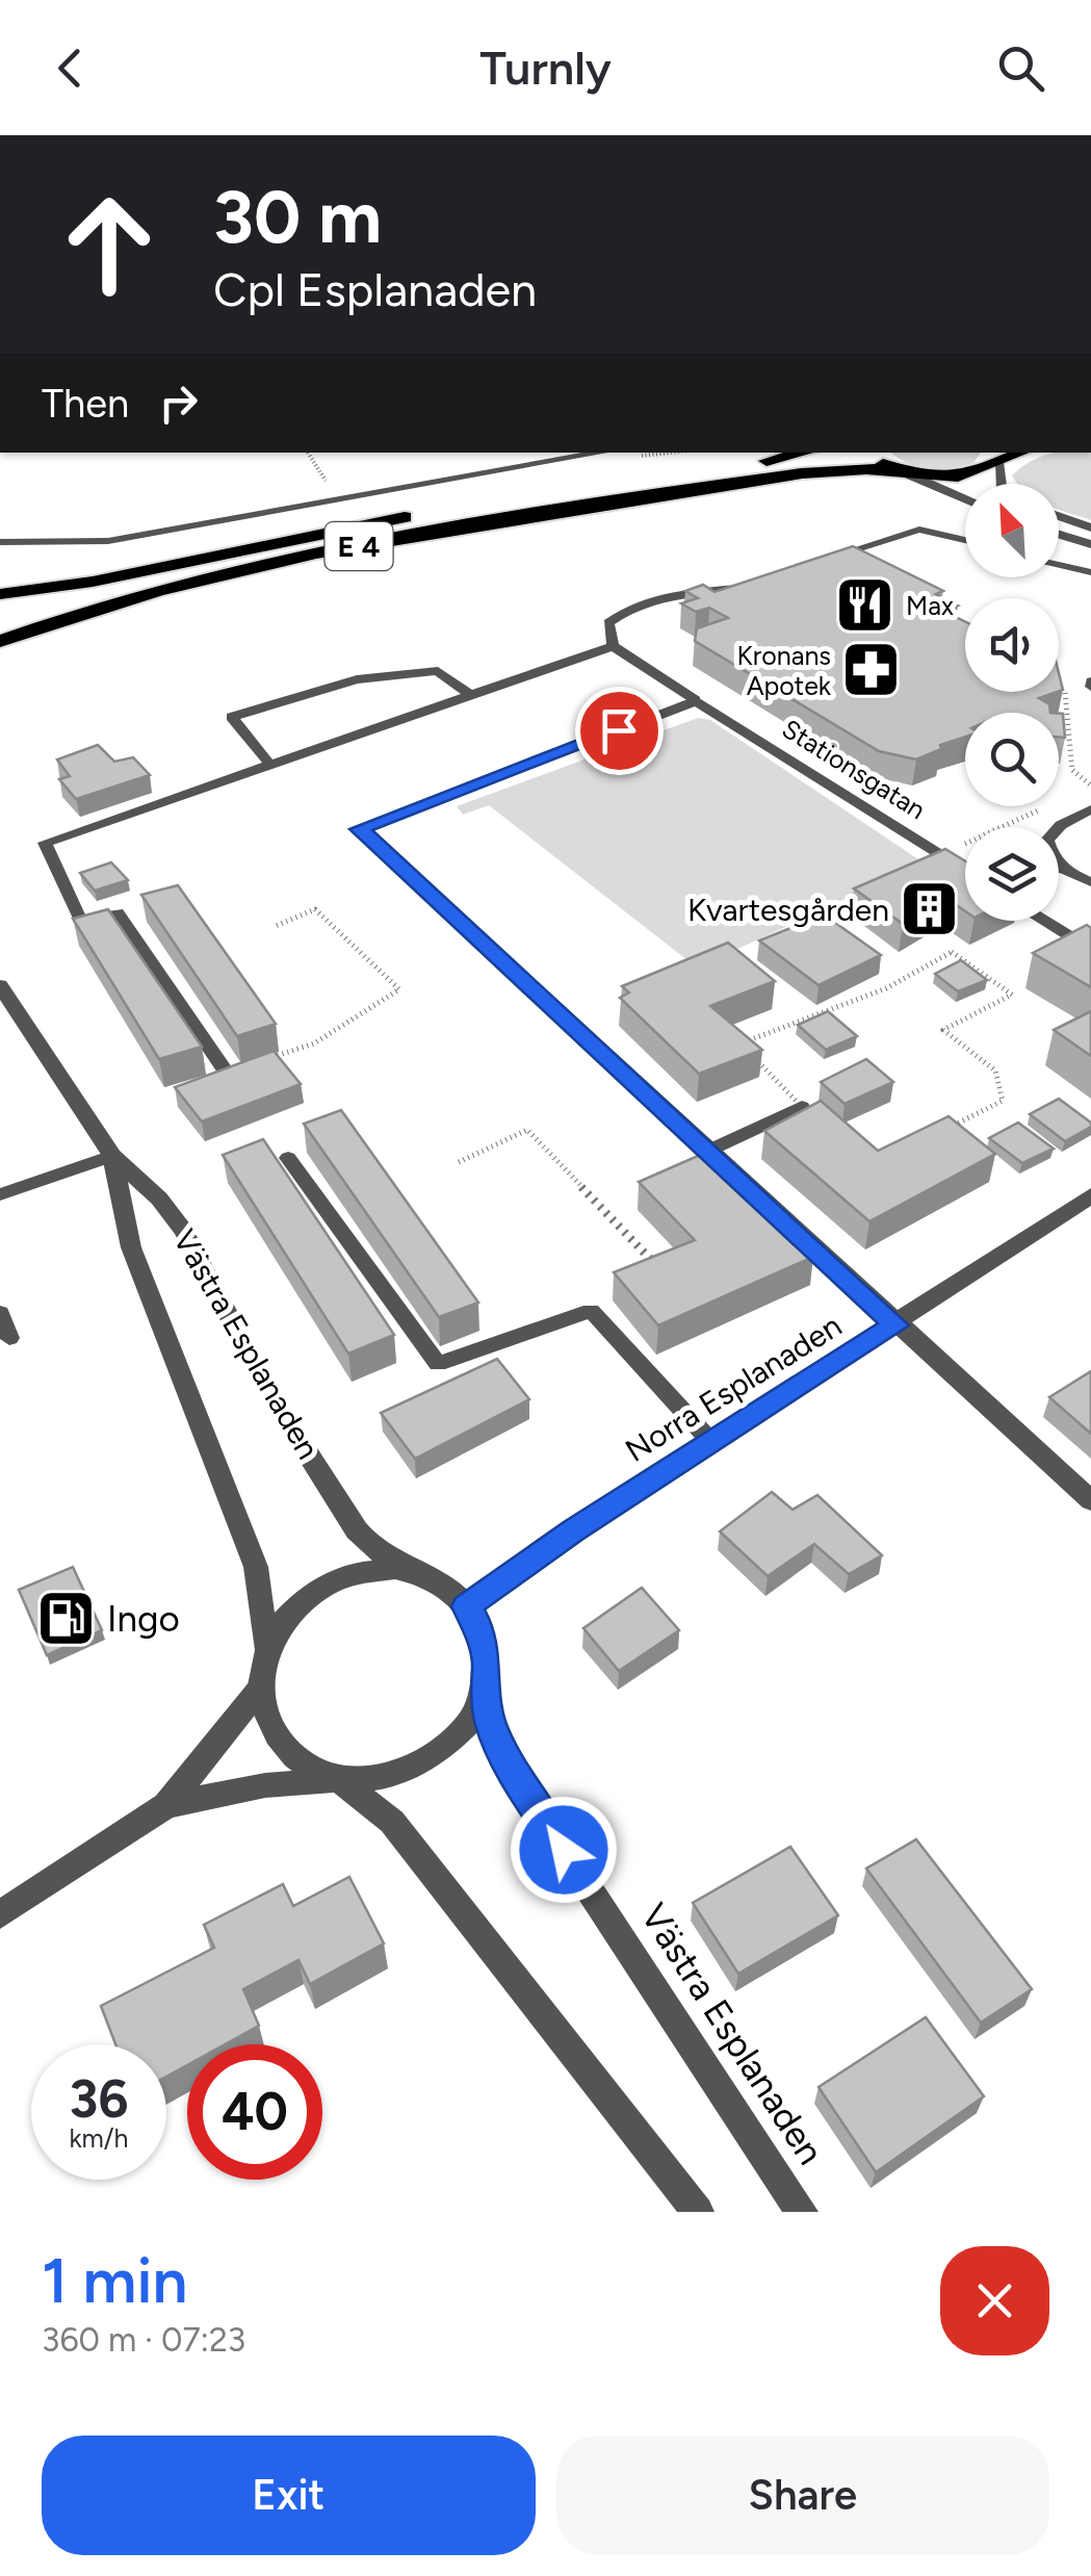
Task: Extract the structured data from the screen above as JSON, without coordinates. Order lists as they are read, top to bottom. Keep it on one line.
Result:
{"streets":{"highway":["E 4"],"street":["Stationsgatan","Västra Esplanaden","Norra Esplanaden"]},"crossings":[["Västra Esplanaden","Norra Esplanaden"]],"places":{"restaurant":["Max"],"pharmacy":["Kronans Apotek"],"building":["Kvartesgården"],"fuel station":["Ingo"]},"north":"top left","page":{"header":"Turnly","turn":["30 m","Cpl Esplanaden"],"then":"Then","speed":"36 km/h","limit":"40","heading":["1 min","360 m · 07:23"],"buttons":["Exit","Share"]}}
